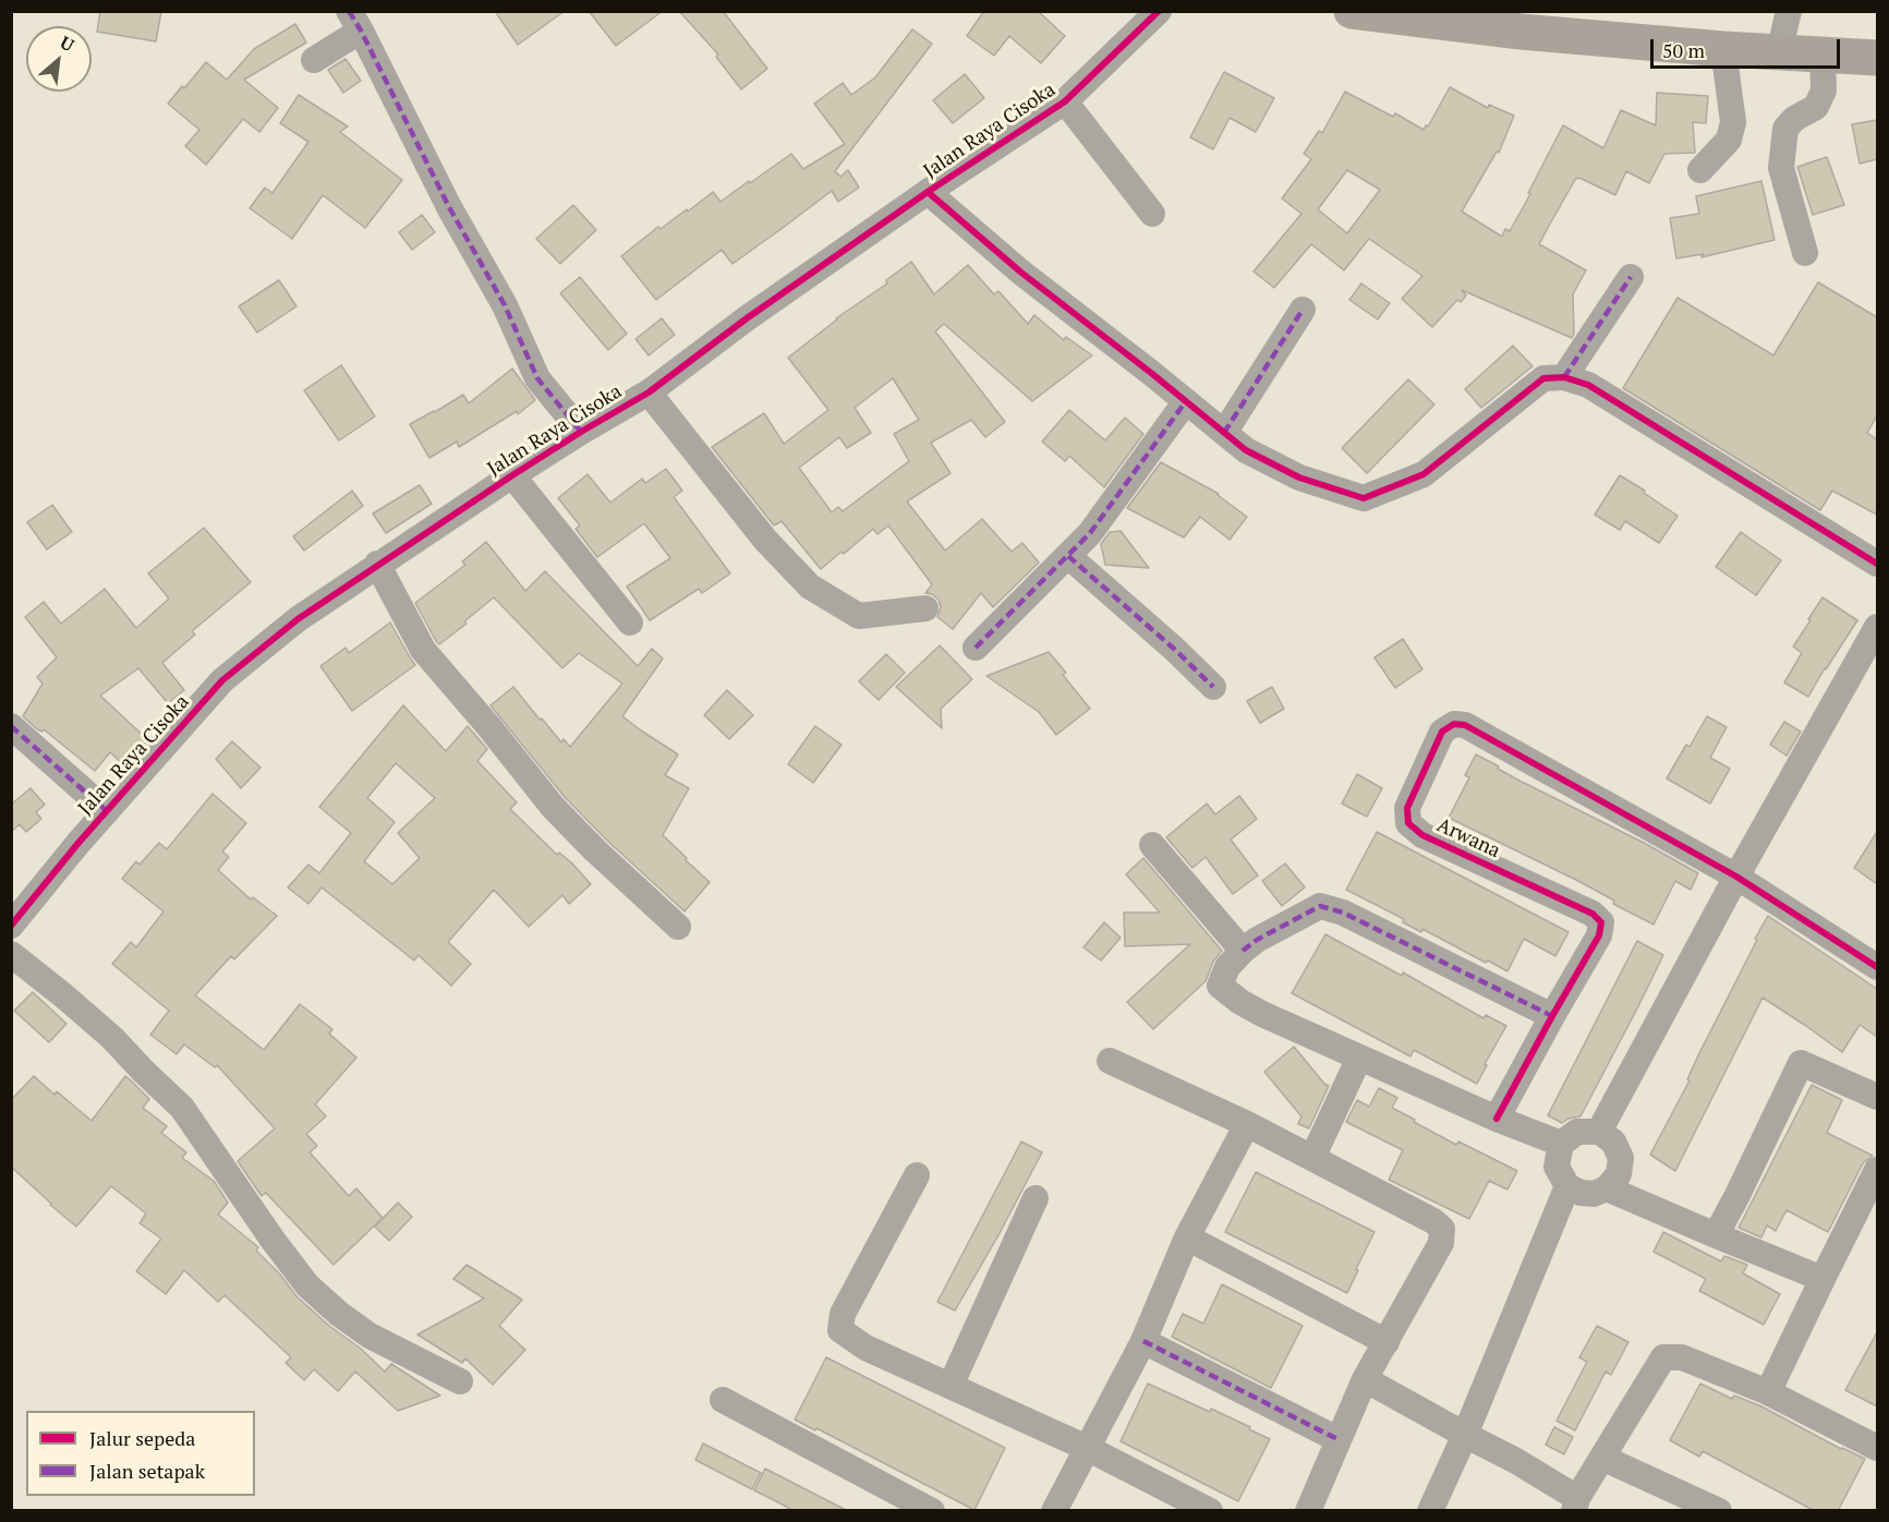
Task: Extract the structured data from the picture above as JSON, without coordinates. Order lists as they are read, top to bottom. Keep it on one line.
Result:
{"streets":{"street":["Jalan Raya Cisoka","Arwana"]},"legend":["Jalur sepeda","Jalan setapak"],"scale_bar":"50 m","north":"top right"}
